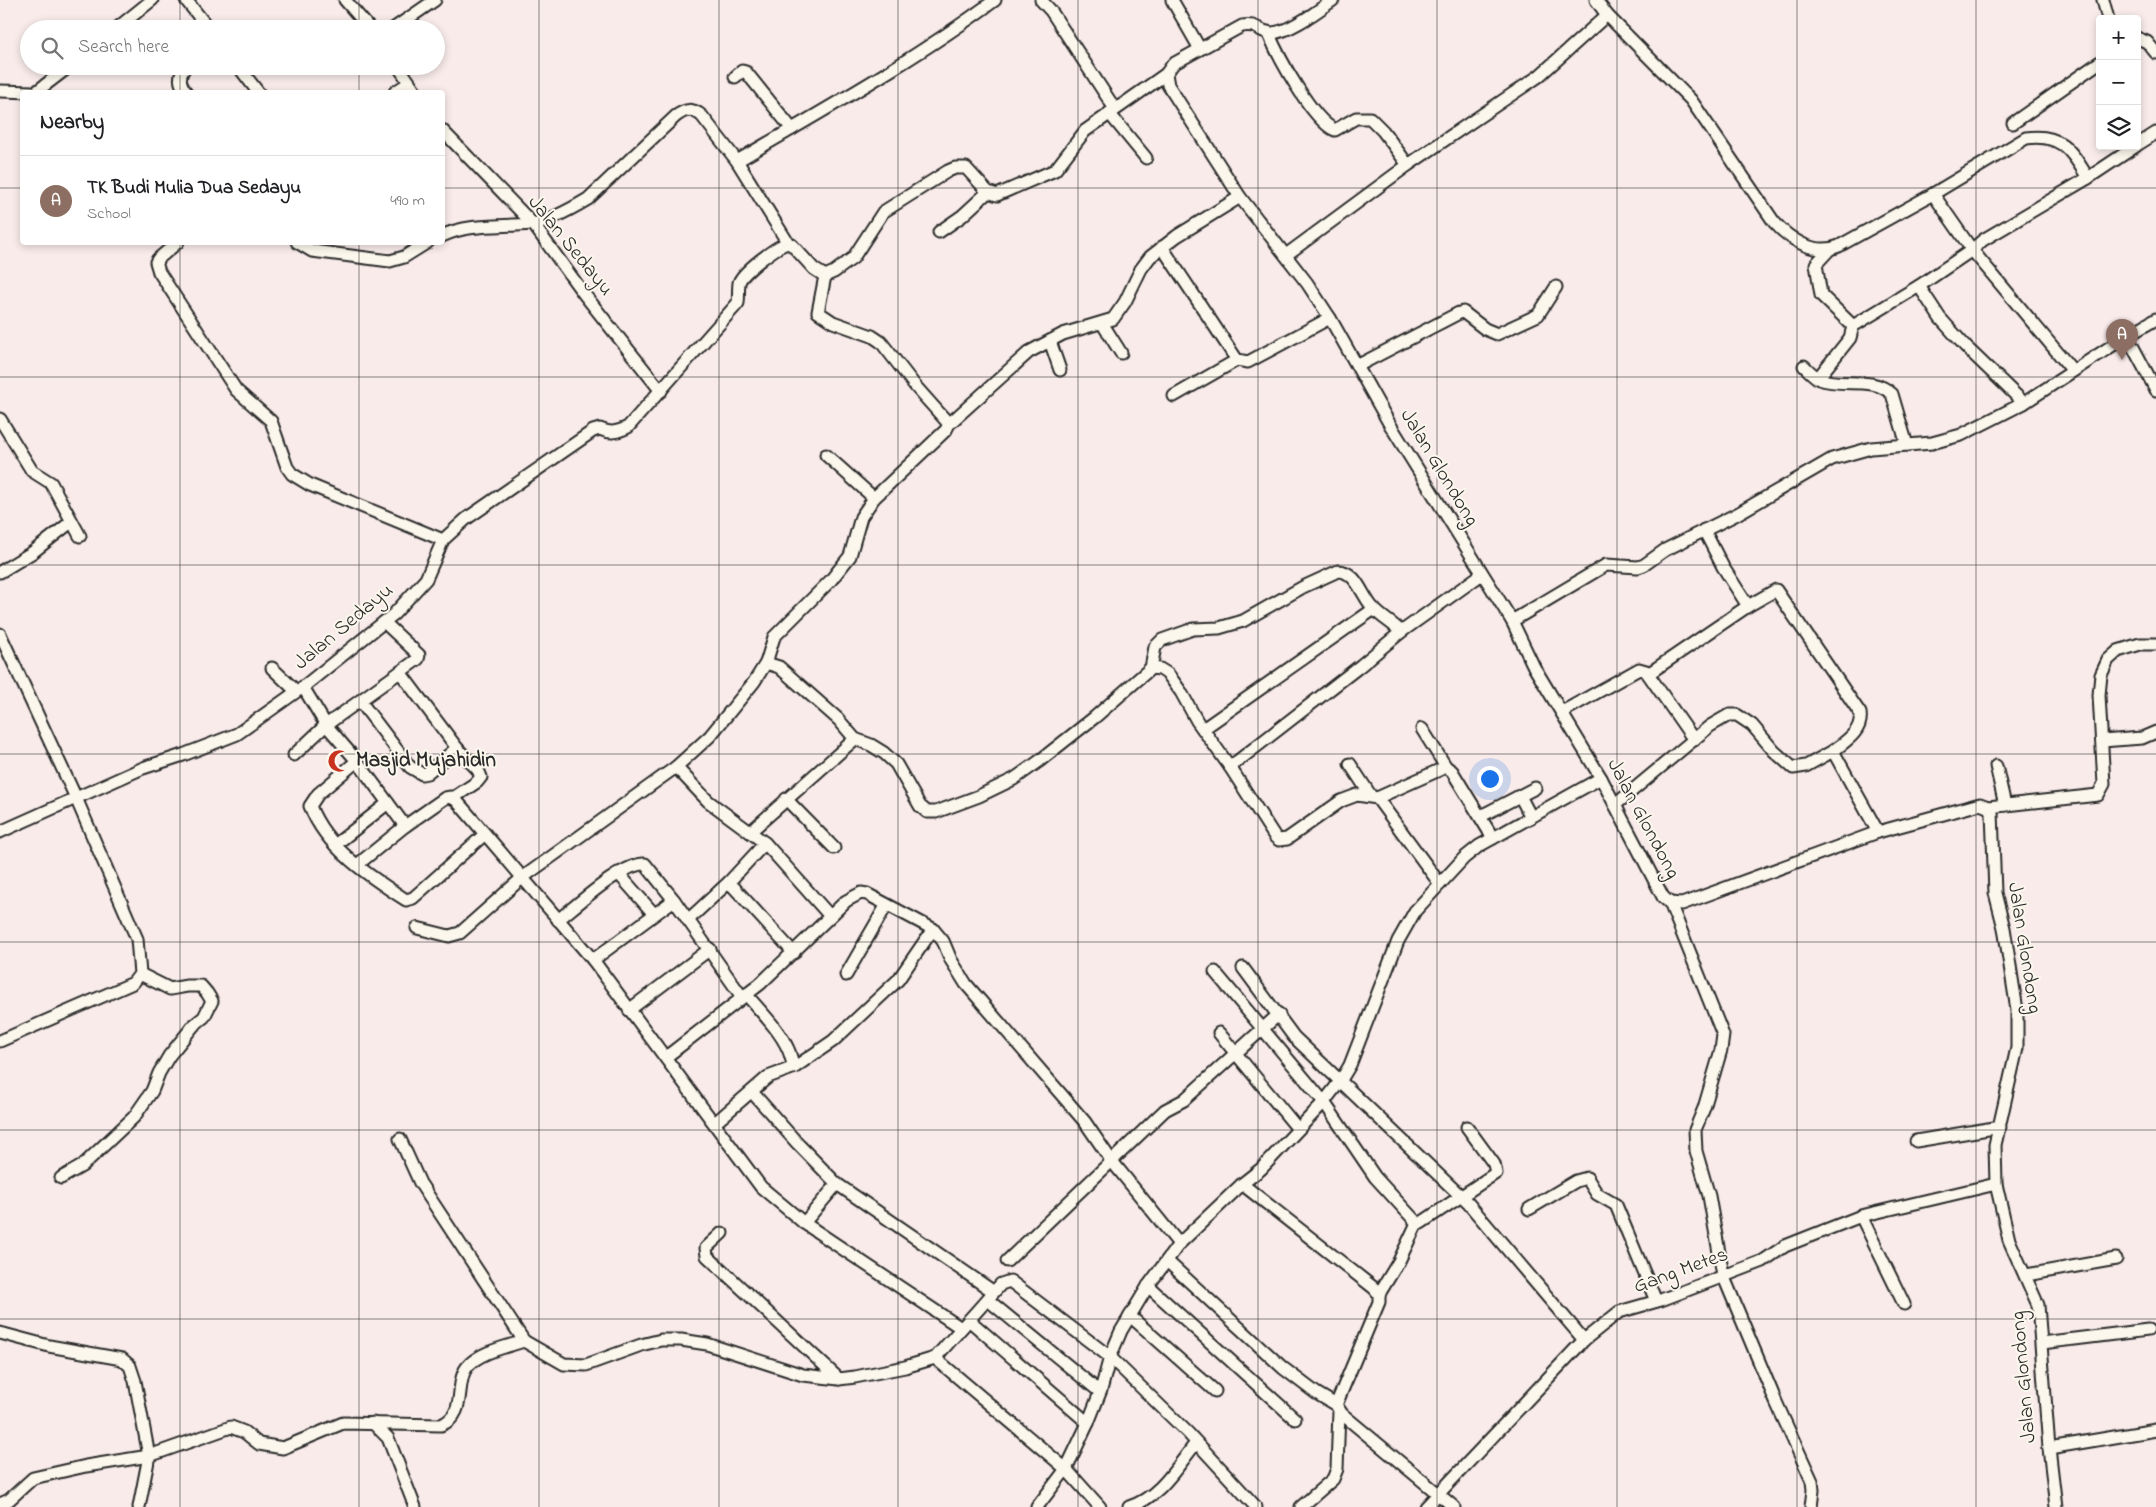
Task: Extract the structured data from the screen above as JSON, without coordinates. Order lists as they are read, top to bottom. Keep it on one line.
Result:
{"streets":{"street":["Jalan Sedayu","Jalan Glondong","Gang Metes"]},"crossings":[["Jalan Glondong","Gang Metes"]],"places":{"mosque":["Masjid Mujahidin"]},"page":{"map_buttons":["+","−"],"search":"Search here","heading":"Nearby","list":[{"mark":"A","name":"TK Budi Mulia Dua Sedayu","note":"School","value":"490 m"}],"pins":"A"}}
